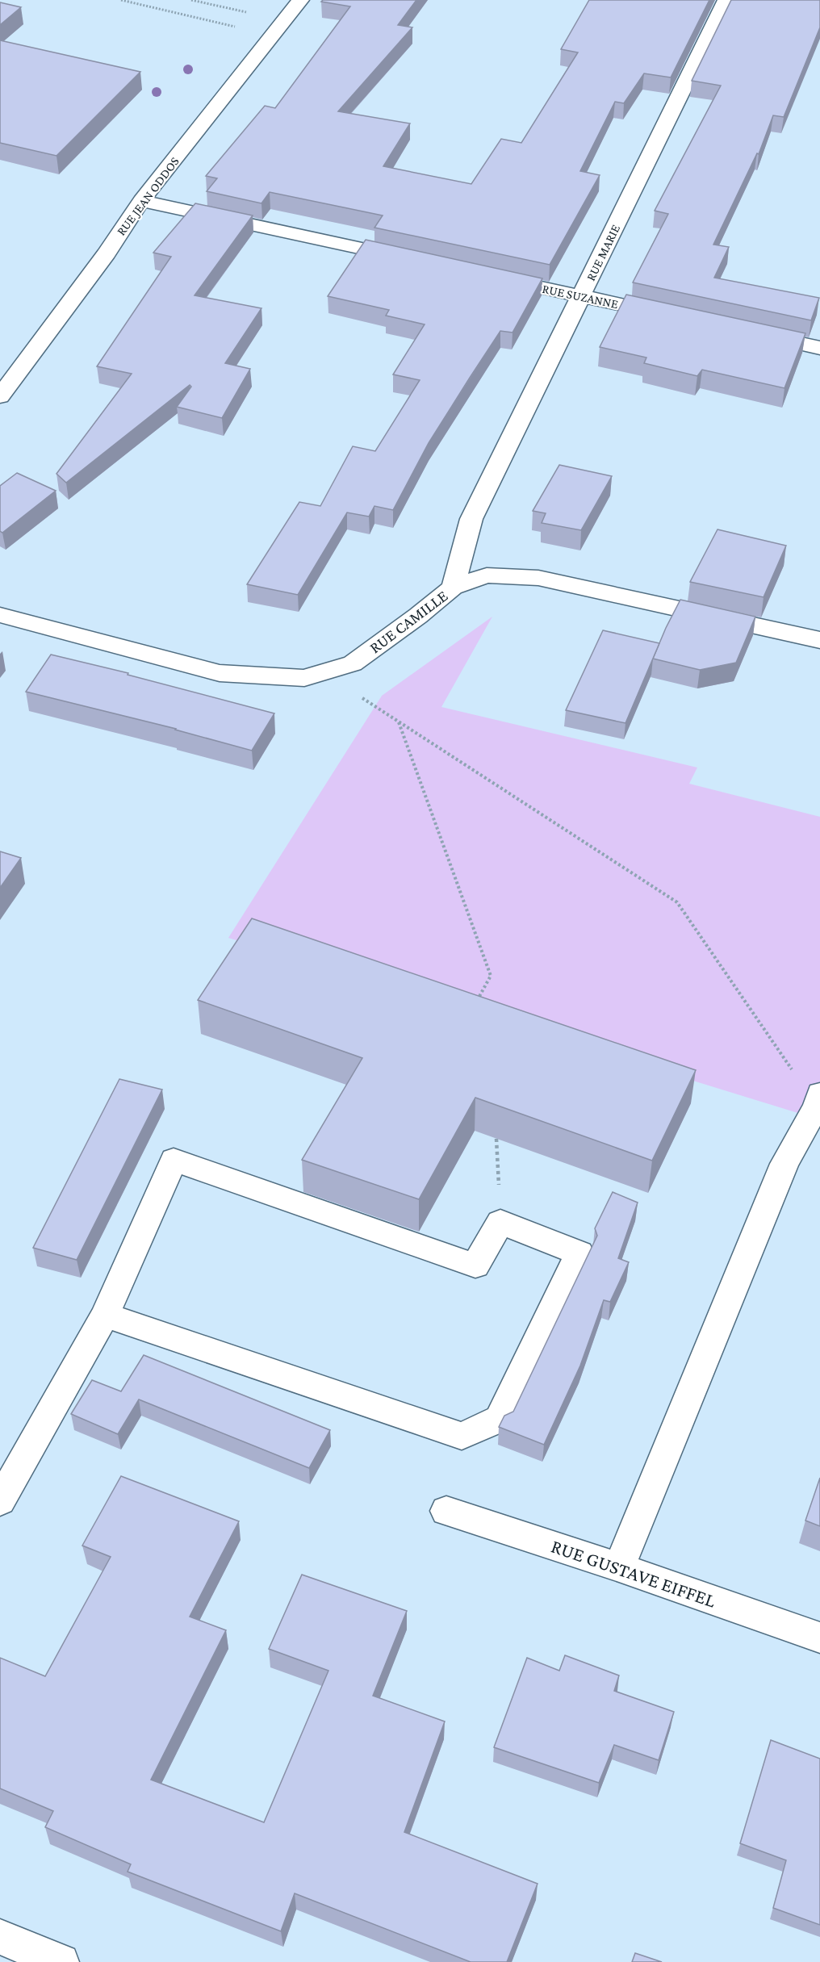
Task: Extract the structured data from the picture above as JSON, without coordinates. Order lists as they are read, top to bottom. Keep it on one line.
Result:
{"streets":{"street":["RUE JEAN ODDOS","RUE MARIE","RUE SUZANNE","RUE CAMILLE","RUE GUSTAVE EIFFEL"]},"crossings":[["RUE MARIE","RUE SUZANNE"],["RUE MARIE","RUE CAMILLE"]]}
